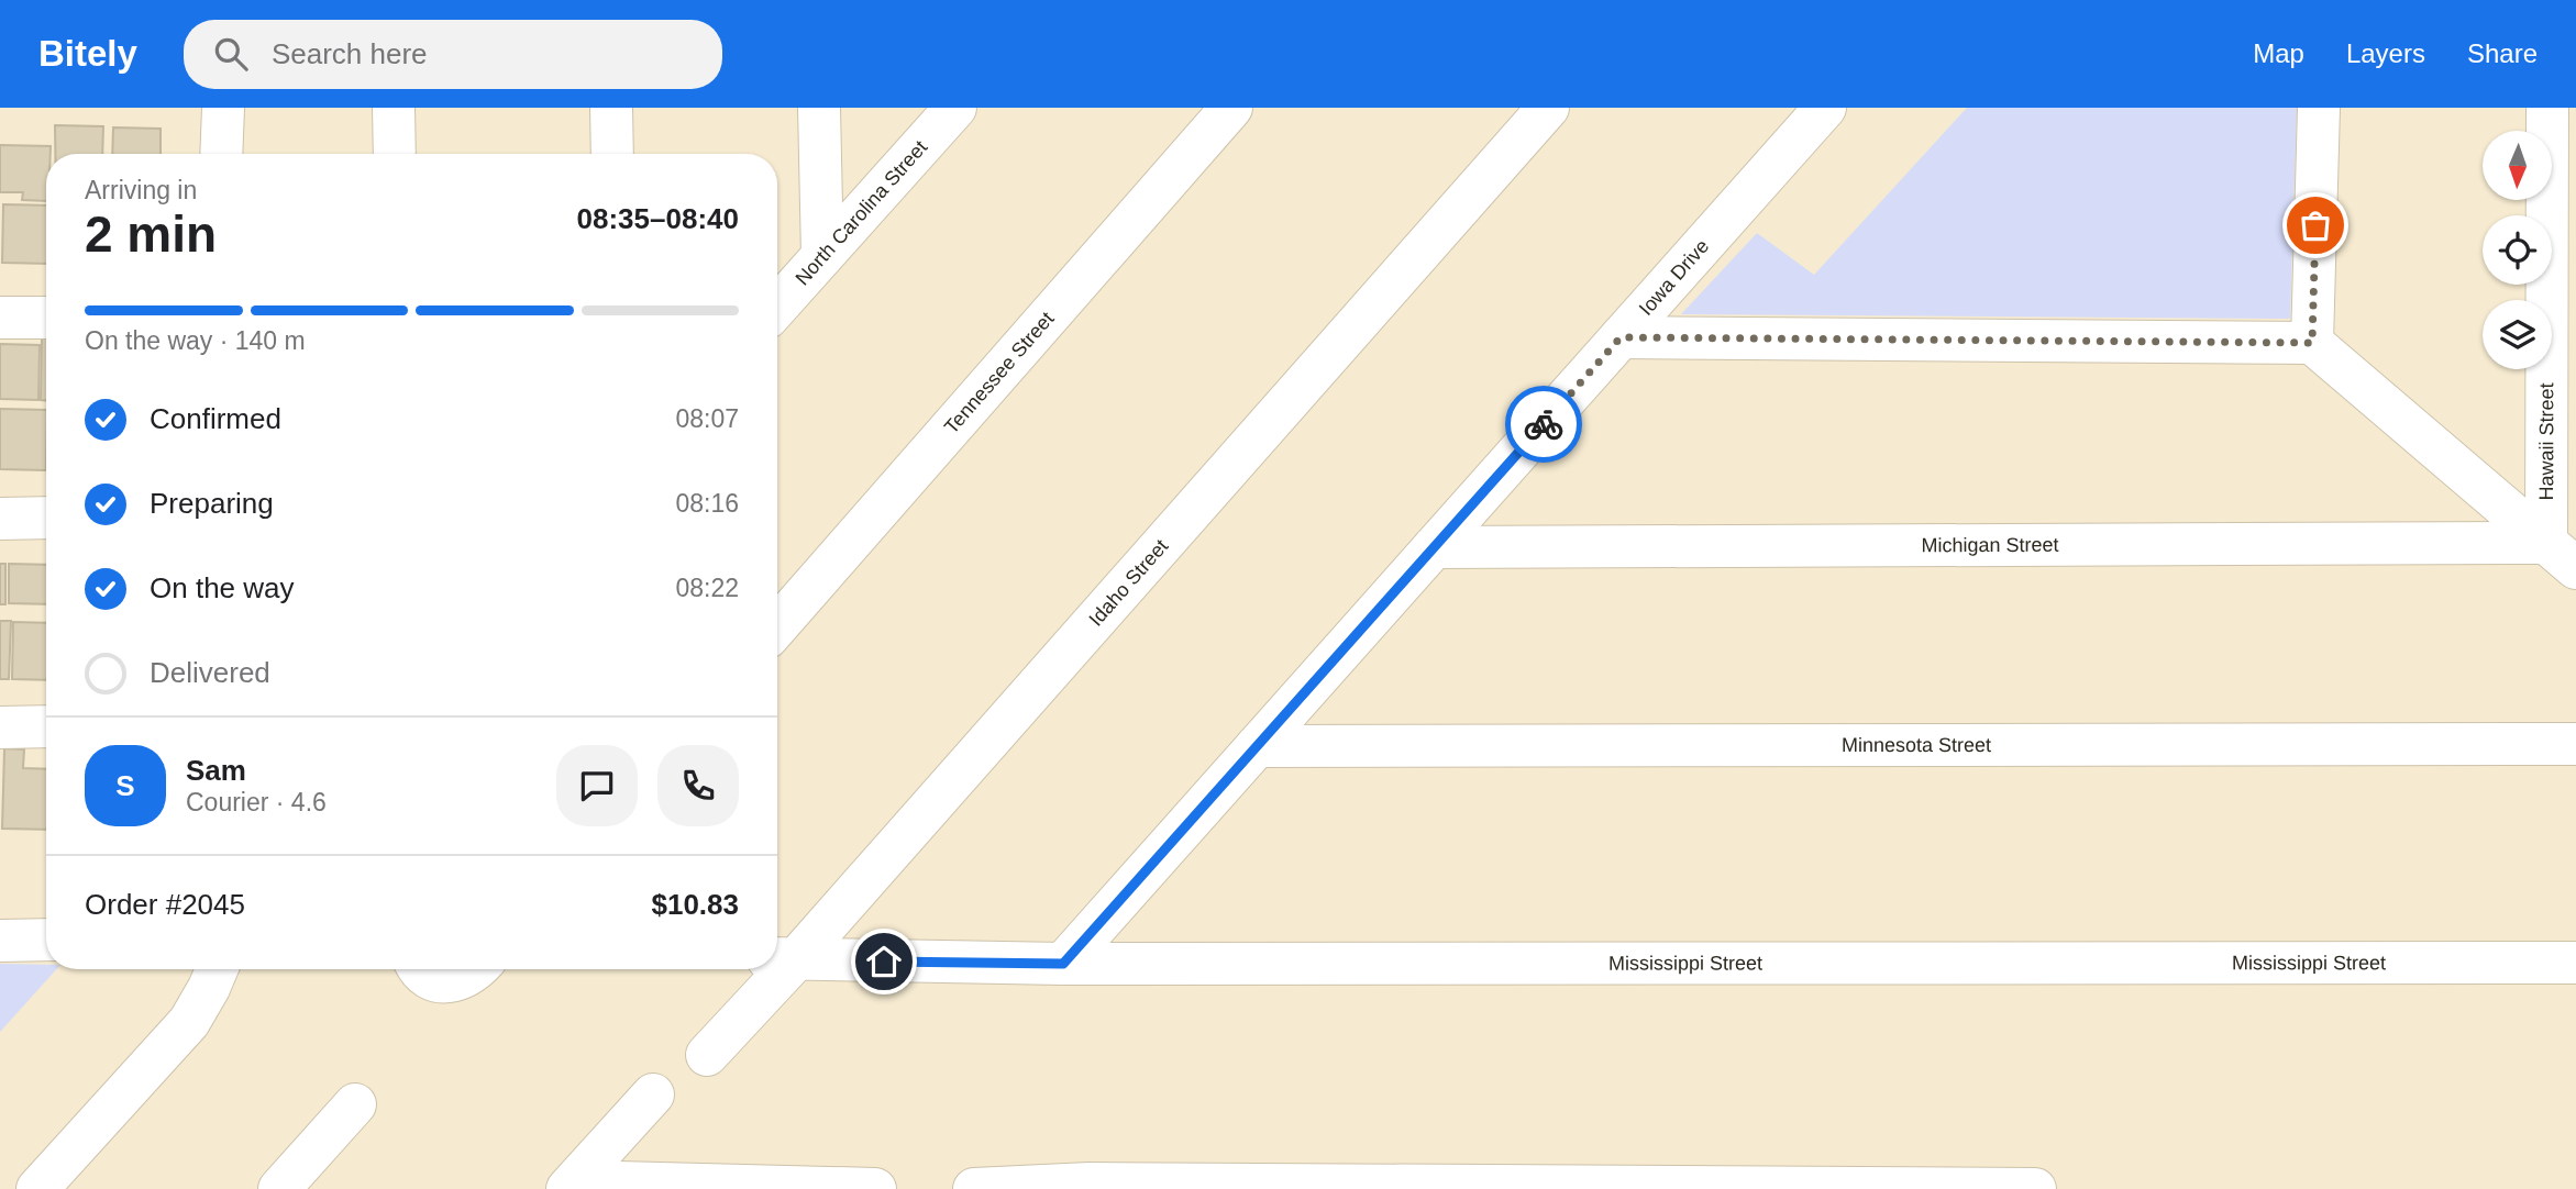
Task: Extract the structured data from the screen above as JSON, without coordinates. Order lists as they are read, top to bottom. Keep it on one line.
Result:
{"streets":{"street":["North Carolina Street","Iowa Drive","Tennessee Street","Hawaii Street","Michigan Street","Idaho Street","Minnesota Street","Mississippi Street"]},"crossings":[["Iowa Drive","Michigan Street"],["Iowa Drive","Minnesota Street"],["Iowa Drive","Mississippi Street"],["Hawaii Street","Michigan Street"],["Idaho Street","Mississippi Street"]],"north":"bottom","page":{"header":"Bitely","search":"Search here","nav":["Map","Layers","Share"],"heading":["2 min","Arriving in","08:35–08:40"],"panel":["Sam","Courier · 4.6","Order #2045","$10.83"],"bar":"On the way · 140 m","list":[["Confirmed","08:07"],["Preparing","08:16"],["On the way","08:22"],"Delivered"],"round":"S"}}
